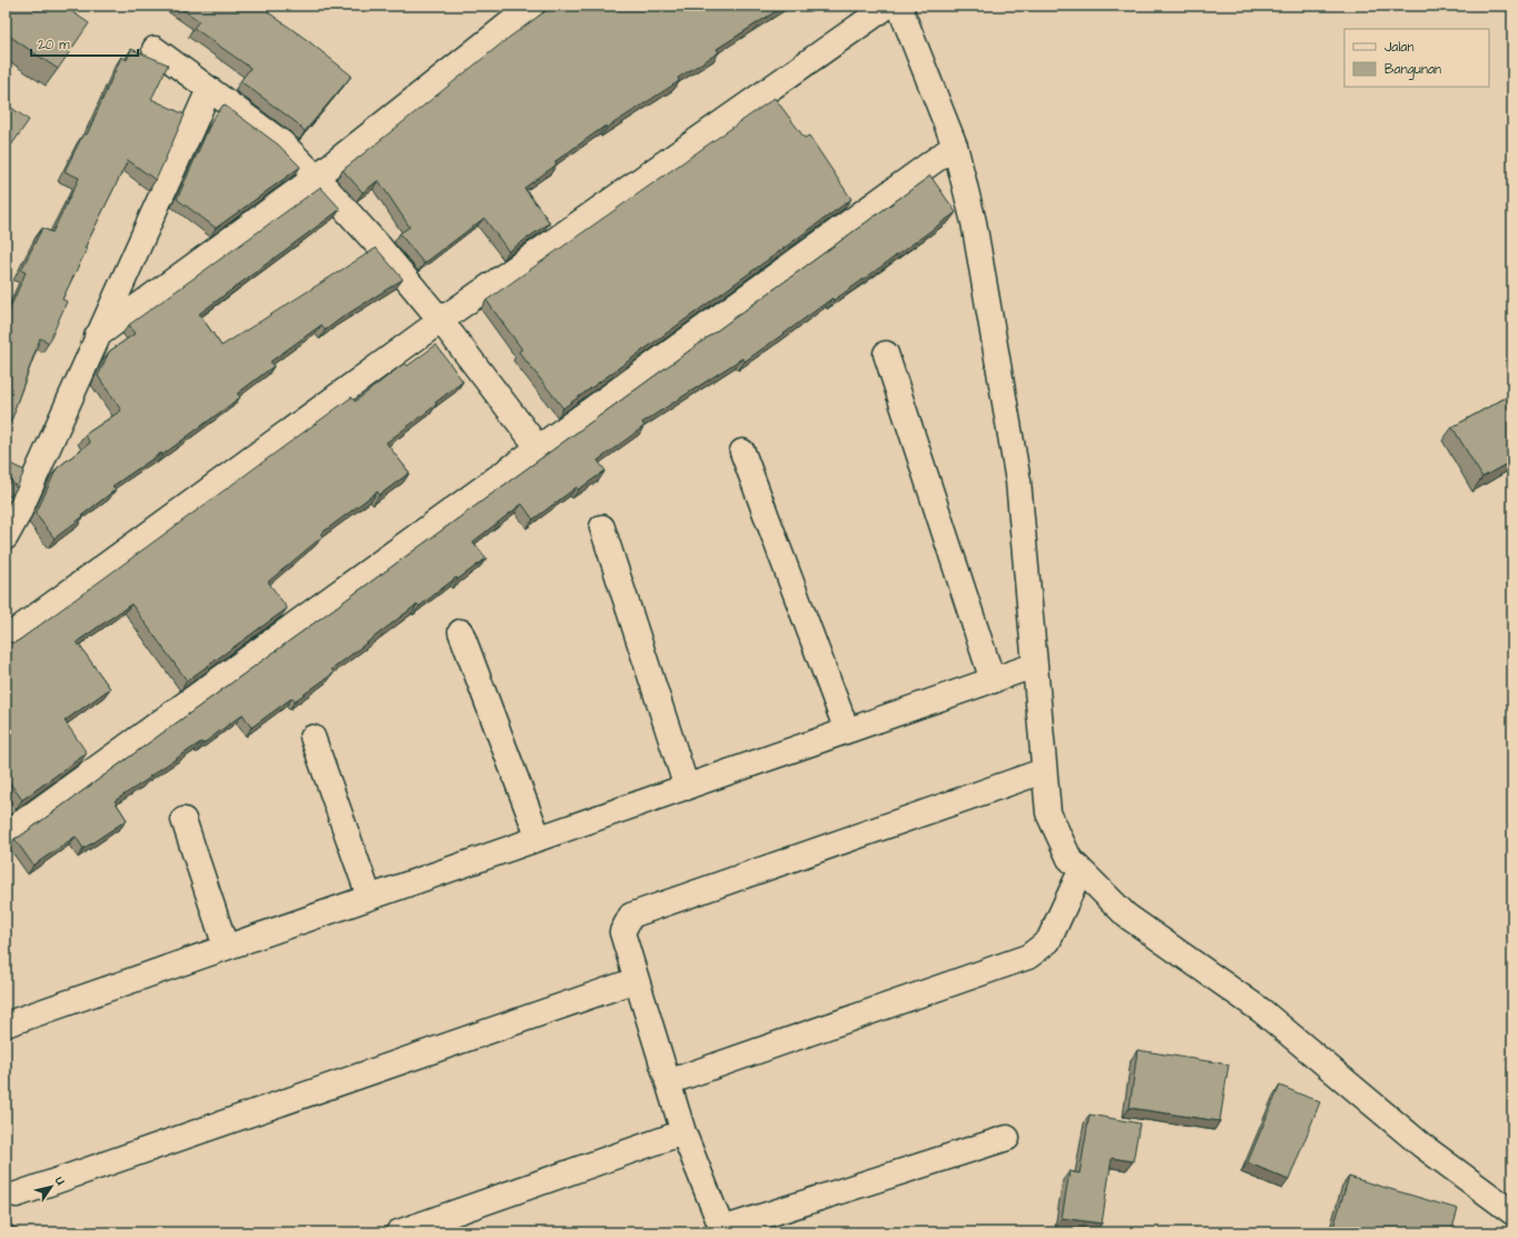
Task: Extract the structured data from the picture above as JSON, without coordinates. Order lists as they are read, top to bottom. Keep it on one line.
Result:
{"legend":["Jalan","Bangunan"],"scale_bar":"20 m","north":"top right"}
